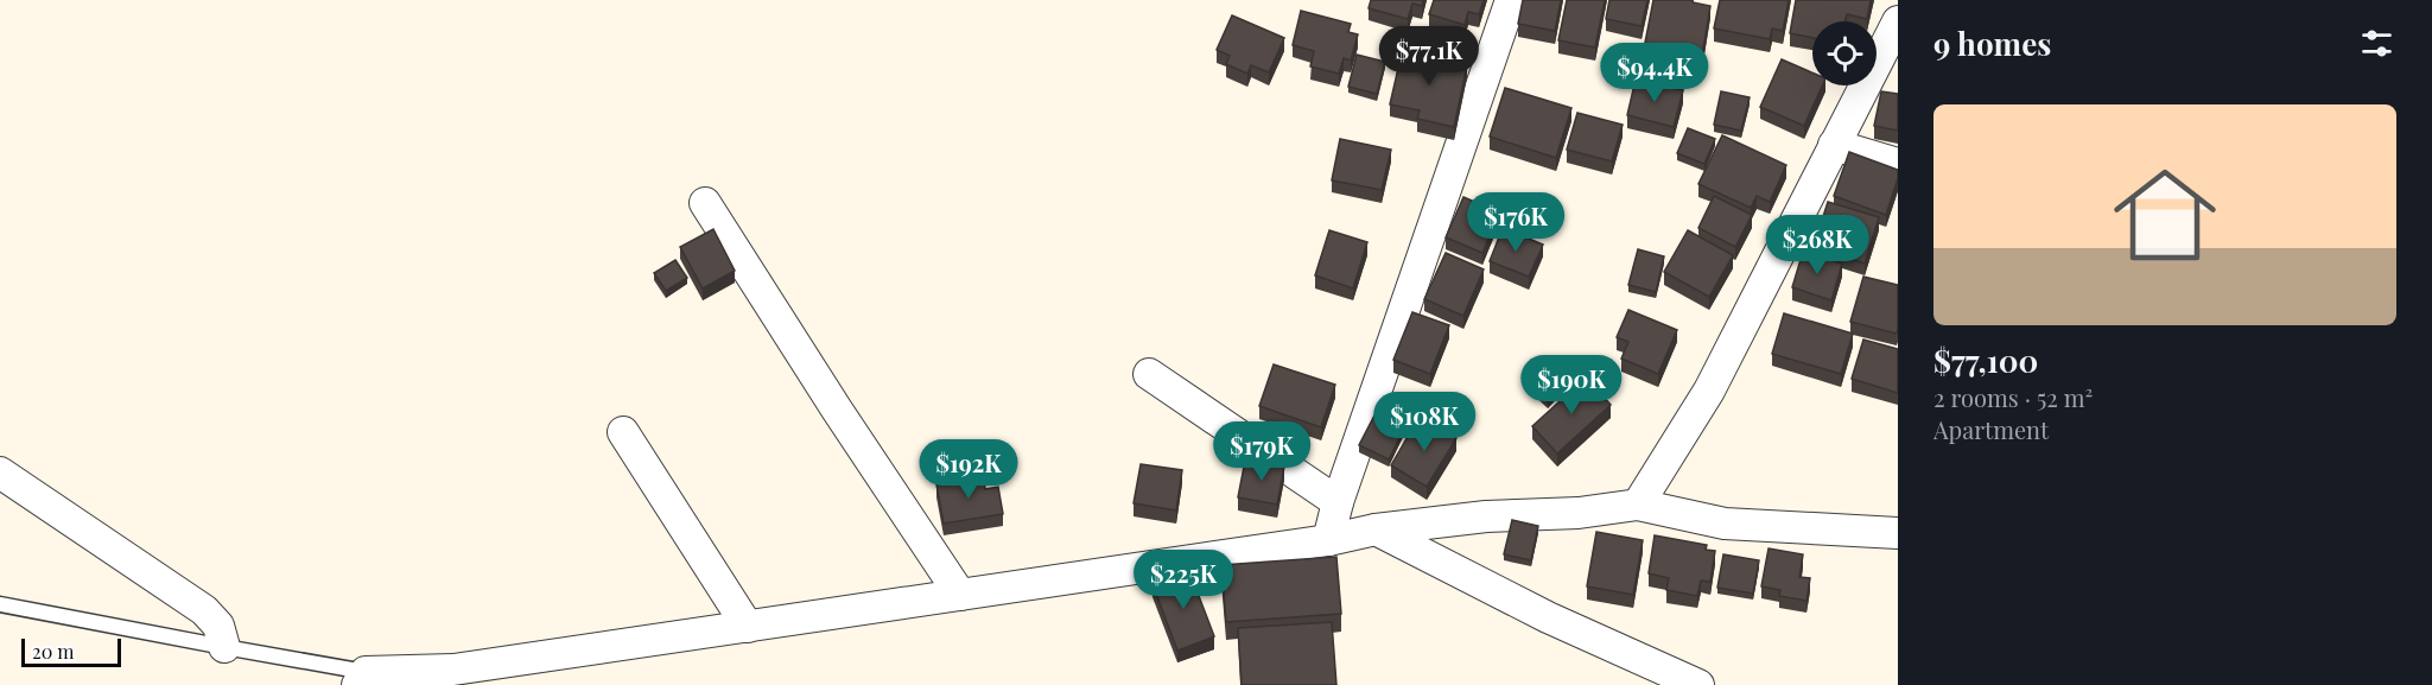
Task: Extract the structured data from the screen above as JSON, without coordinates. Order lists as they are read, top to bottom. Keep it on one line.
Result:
{"scale_bar":"20 m","page":{"heading":"9 homes","price":["$77.1K","$94.4K","$176K","$268K","$190K","$108K","$179K","$192K","$225K"],"list":[{"name":"$77,100","note":"2 rooms · 52 m² · Apartment"}],"scale":"20 m"}}
